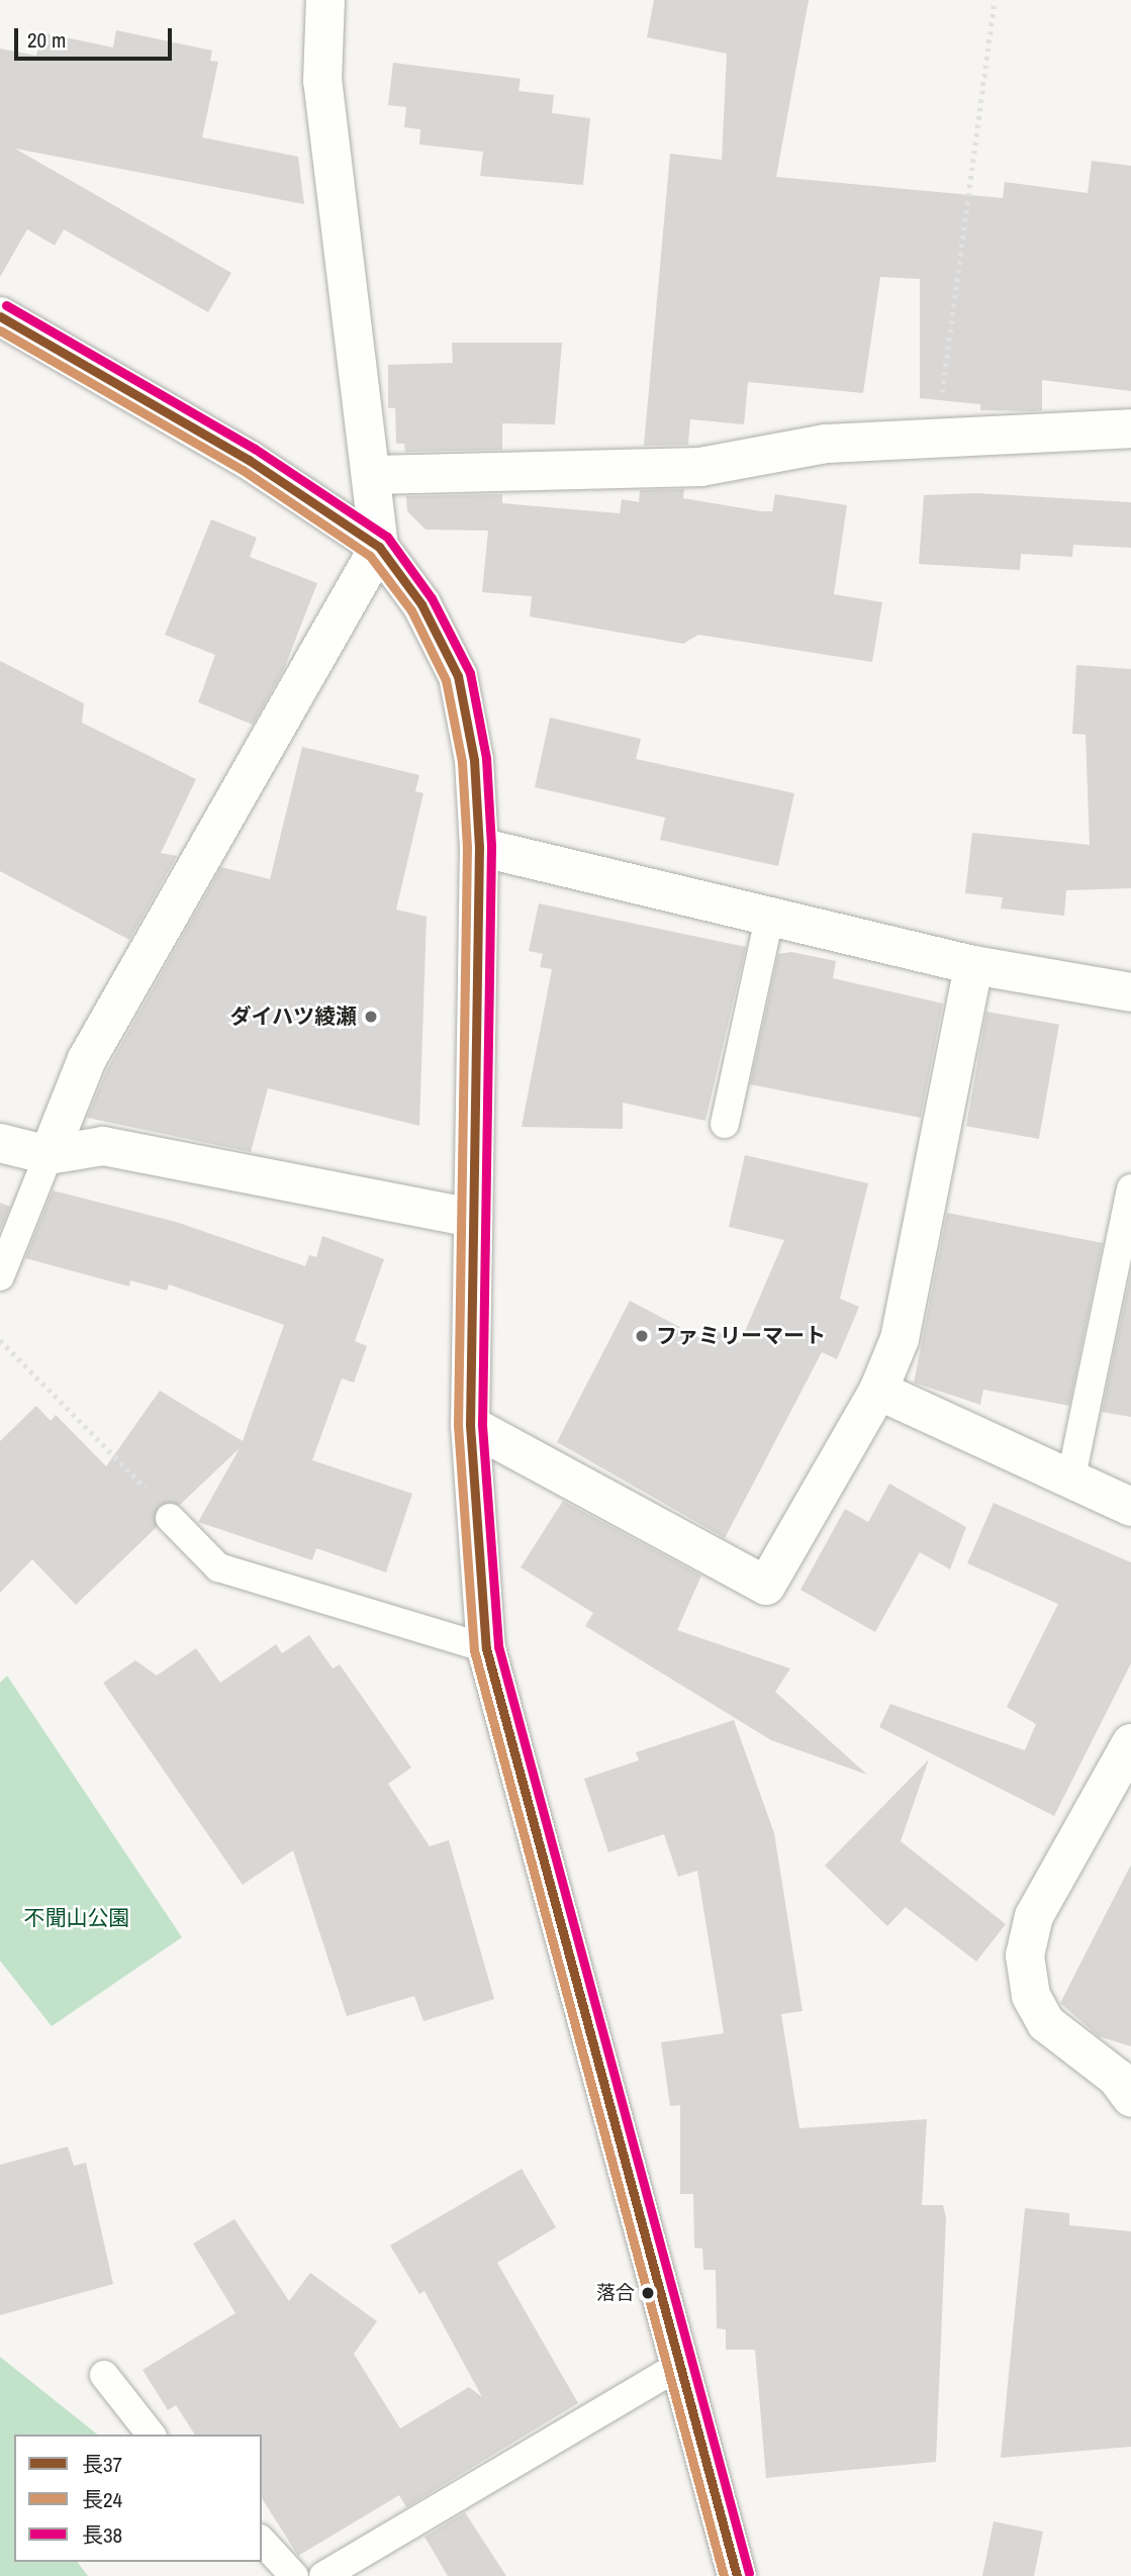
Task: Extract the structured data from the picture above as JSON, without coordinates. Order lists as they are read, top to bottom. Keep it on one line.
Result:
{"parks":["不聞山公園"],"places":["ダイハツ綾瀬","ファミリーマート","落合"],"lines":["transit line 長38","transit line 長37","transit line 長24"],"legend":["長37","長24","長38"],"scale_bar":"20 m"}
